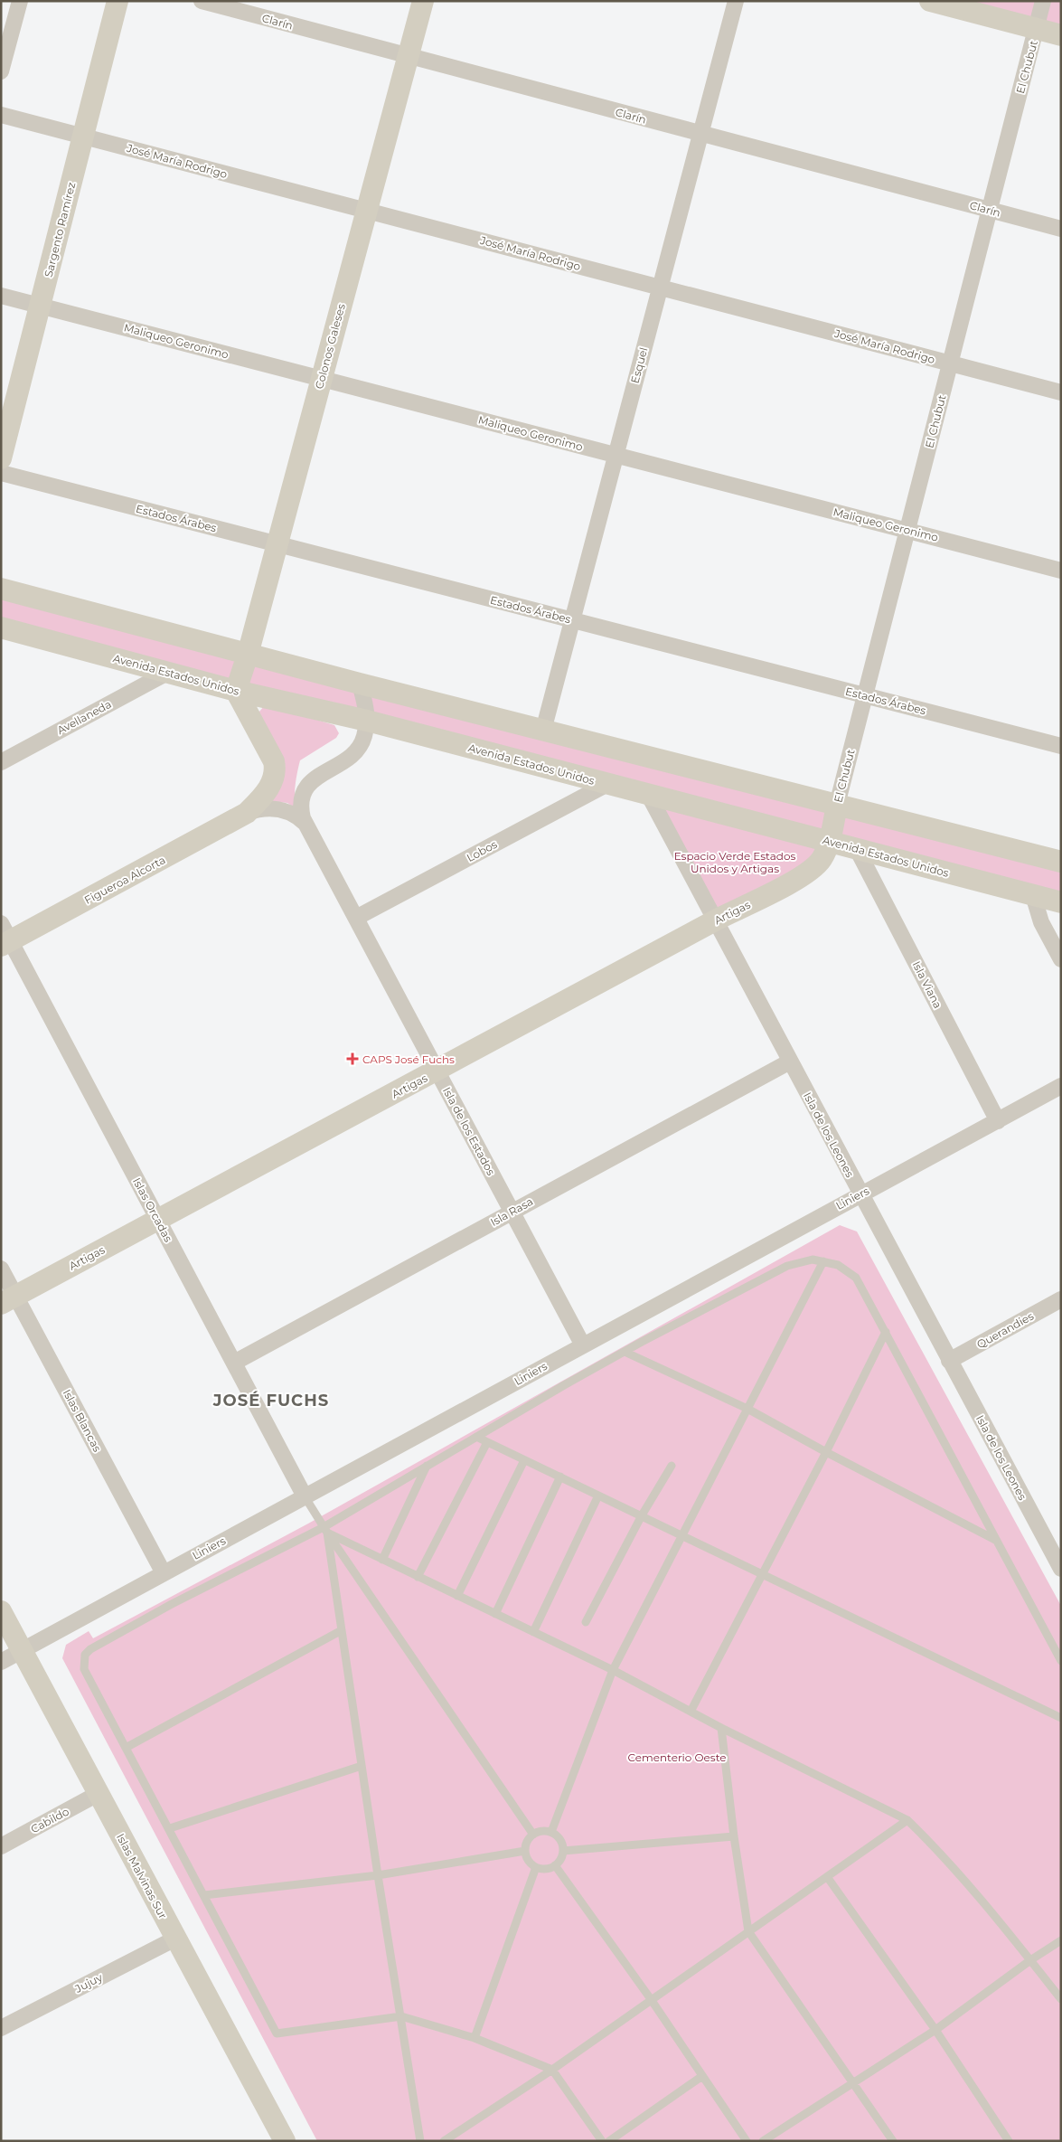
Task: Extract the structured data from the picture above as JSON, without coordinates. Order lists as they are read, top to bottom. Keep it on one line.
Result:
{"streets":{"street":["Clarín","El Chubut","José María Rodrigo","Sargento Ramírez","Maliqueo Geronimo","Colonos Galeses","Esquel","Estados Árabes","Avenida Estados Unidos","Avellaneda","Lobos","Figueroa Alcorta","Artigas","Isla Viana","Isla de los Estados","Isla de los Leones","Liniers","Islas Orcadas","Isla Rasa","Querandies","Islas Blancas","Cabildo","Islas Malvinas Sur","Jujuy"]},"crossings":[["Clarín","El Chubut"],["Clarín","Colonos Galeses"],["Clarín","Esquel"],["El Chubut","José María Rodrigo"],["El Chubut","Maliqueo Geronimo"],["El Chubut","Estados Árabes"],["El Chubut","Avenida Estados Unidos"],["El Chubut","Artigas"],["José María Rodrigo","Sargento Ramírez"],["José María Rodrigo","Colonos Galeses"],["José María Rodrigo","Esquel"],["Sargento Ramírez","Maliqueo Geronimo"],["Maliqueo Geronimo","Colonos Galeses"],["Maliqueo Geronimo","Esquel"],["Colonos Galeses","Estados Árabes"],["Colonos Galeses","Avenida Estados Unidos"],["Esquel","Estados Árabes"],["Avenida Estados Unidos","Avellaneda"],["Avenida Estados Unidos","Lobos"],["Avenida Estados Unidos","Artigas"],["Avenida Estados Unidos","Isla Viana"],["Avenida Estados Unidos","Isla de los Estados"],["Avenida Estados Unidos","Isla de los Leones"],["Lobos","Isla de los Estados"],["Figueroa Alcorta","Islas Orcadas"],["Artigas","Isla de los Estados"],["Artigas","Isla de los Leones"],["Artigas","Islas Orcadas"],["Artigas","Islas Blancas"],["Isla Viana","Liniers"],["Isla de los Estados","Liniers"],["Isla de los Estados","Isla Rasa"],["Isla de los Leones","Liniers"],["Isla de los Leones","Isla Rasa"],["Isla de los Leones","Querandies"],["Liniers","Islas Orcadas"],["Liniers","Islas Blancas"],["Liniers","Islas Malvinas Sur"],["Islas Orcadas","Isla Rasa"],["Cabildo","Islas Malvinas Sur"],["Islas Malvinas Sur","Jujuy"]],"districts":["JOSÉ FUCHS"],"parks":["Espacio Verde Estados Unidos y Artigas","Cementerio Oeste"],"places":{"health":["CAPS José Fuchs"]}}
